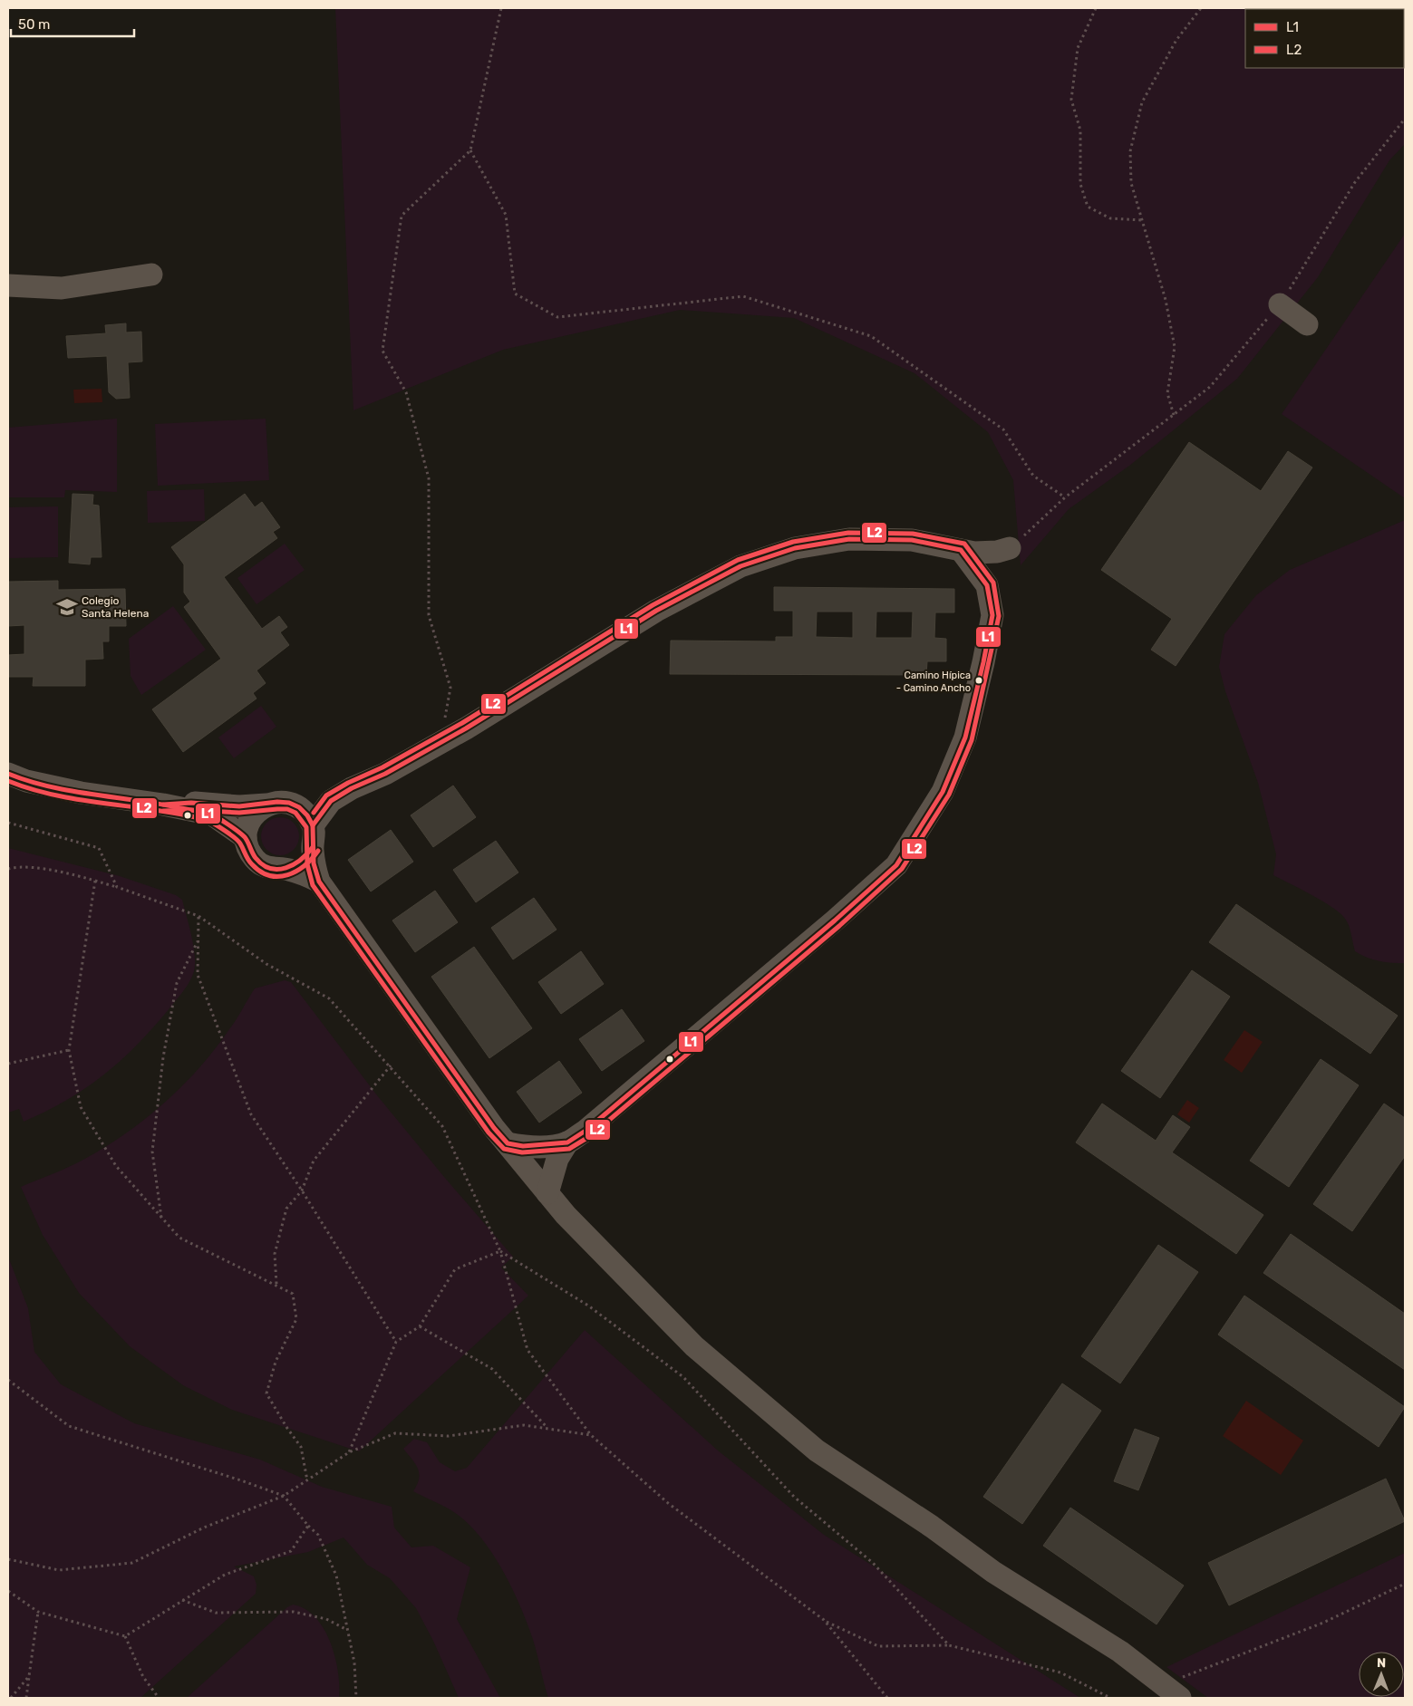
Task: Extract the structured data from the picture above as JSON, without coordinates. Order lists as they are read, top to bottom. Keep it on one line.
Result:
{"places":{"school or university":["Colegio Santa Helena"],"other":["Camino Hípica - Camino Ancho"]},"lines":["transit line L2","transit line L1"],"legend":["L1","L2"],"scale_bar":"50 m","north":"top"}
